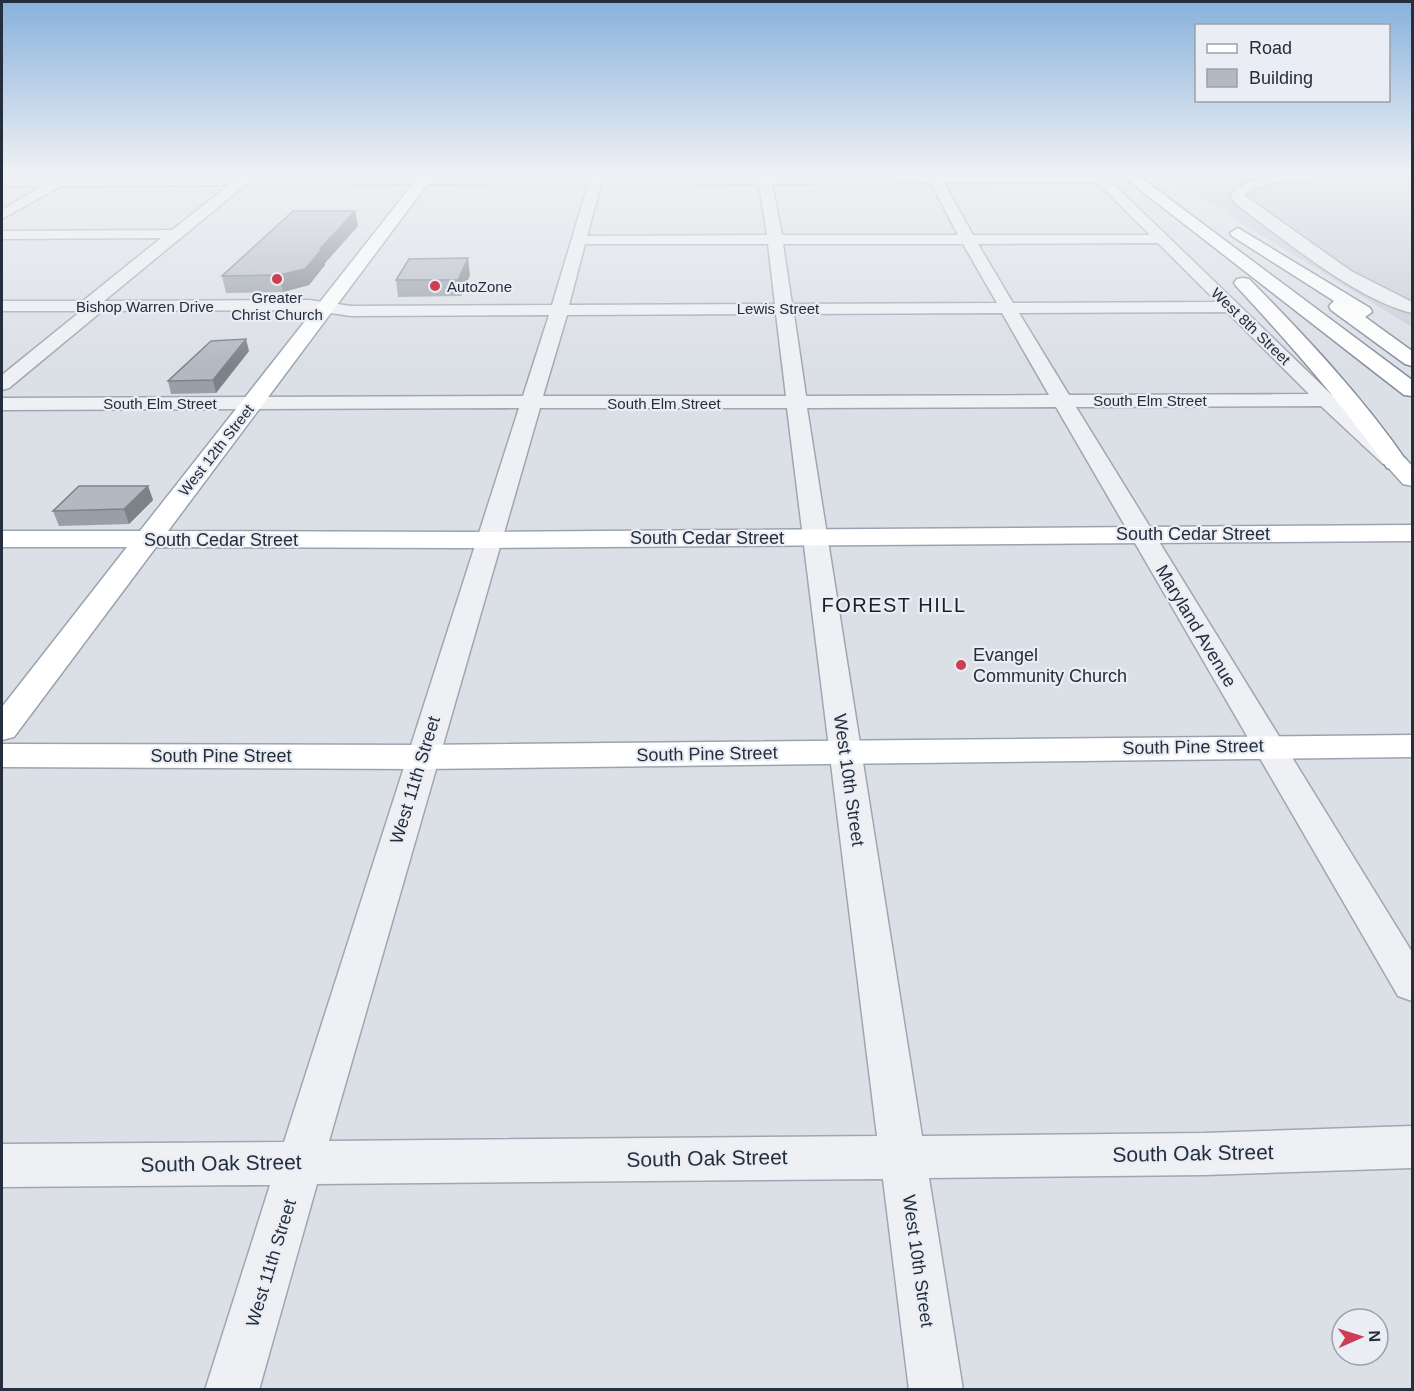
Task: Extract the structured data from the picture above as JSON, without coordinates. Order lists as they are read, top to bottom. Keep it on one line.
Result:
{"streets":{"main road":["West 12th Street","South Cedar Street","South Pine Street"],"street":["Bishop Warren Drive","Lewis Street","West 8th Street","South Elm Street","Maryland Avenue","West 11th Street","West 10th Street","South Oak Street"]},"crossings":[["Bishop Warren Drive","Lewis Street"],["Bishop Warren Drive","West 12th Street"],["Lewis Street","West 8th Street"],["Lewis Street","West 12th Street"],["Lewis Street","Maryland Avenue"],["Lewis Street","West 11th Street"],["Lewis Street","West 10th Street"],["West 8th Street","South Elm Street"],["South Elm Street","West 12th Street"],["South Elm Street","Maryland Avenue"],["South Elm Street","West 11th Street"],["South Elm Street","West 10th Street"],["West 12th Street","South Cedar Street"],["South Cedar Street","Maryland Avenue"],["South Cedar Street","West 11th Street"],["South Cedar Street","West 10th Street"],["Maryland Avenue","South Pine Street"],["South Pine Street","West 11th Street"],["South Pine Street","West 10th Street"],["West 11th Street","South Oak Street"],["West 10th Street","South Oak Street"]],"districts":["FOREST HILL"],"places":["Greater Christ Church","AutoZone","Evangel Community Church"],"legend":["Road","Building"],"north":"right"}
